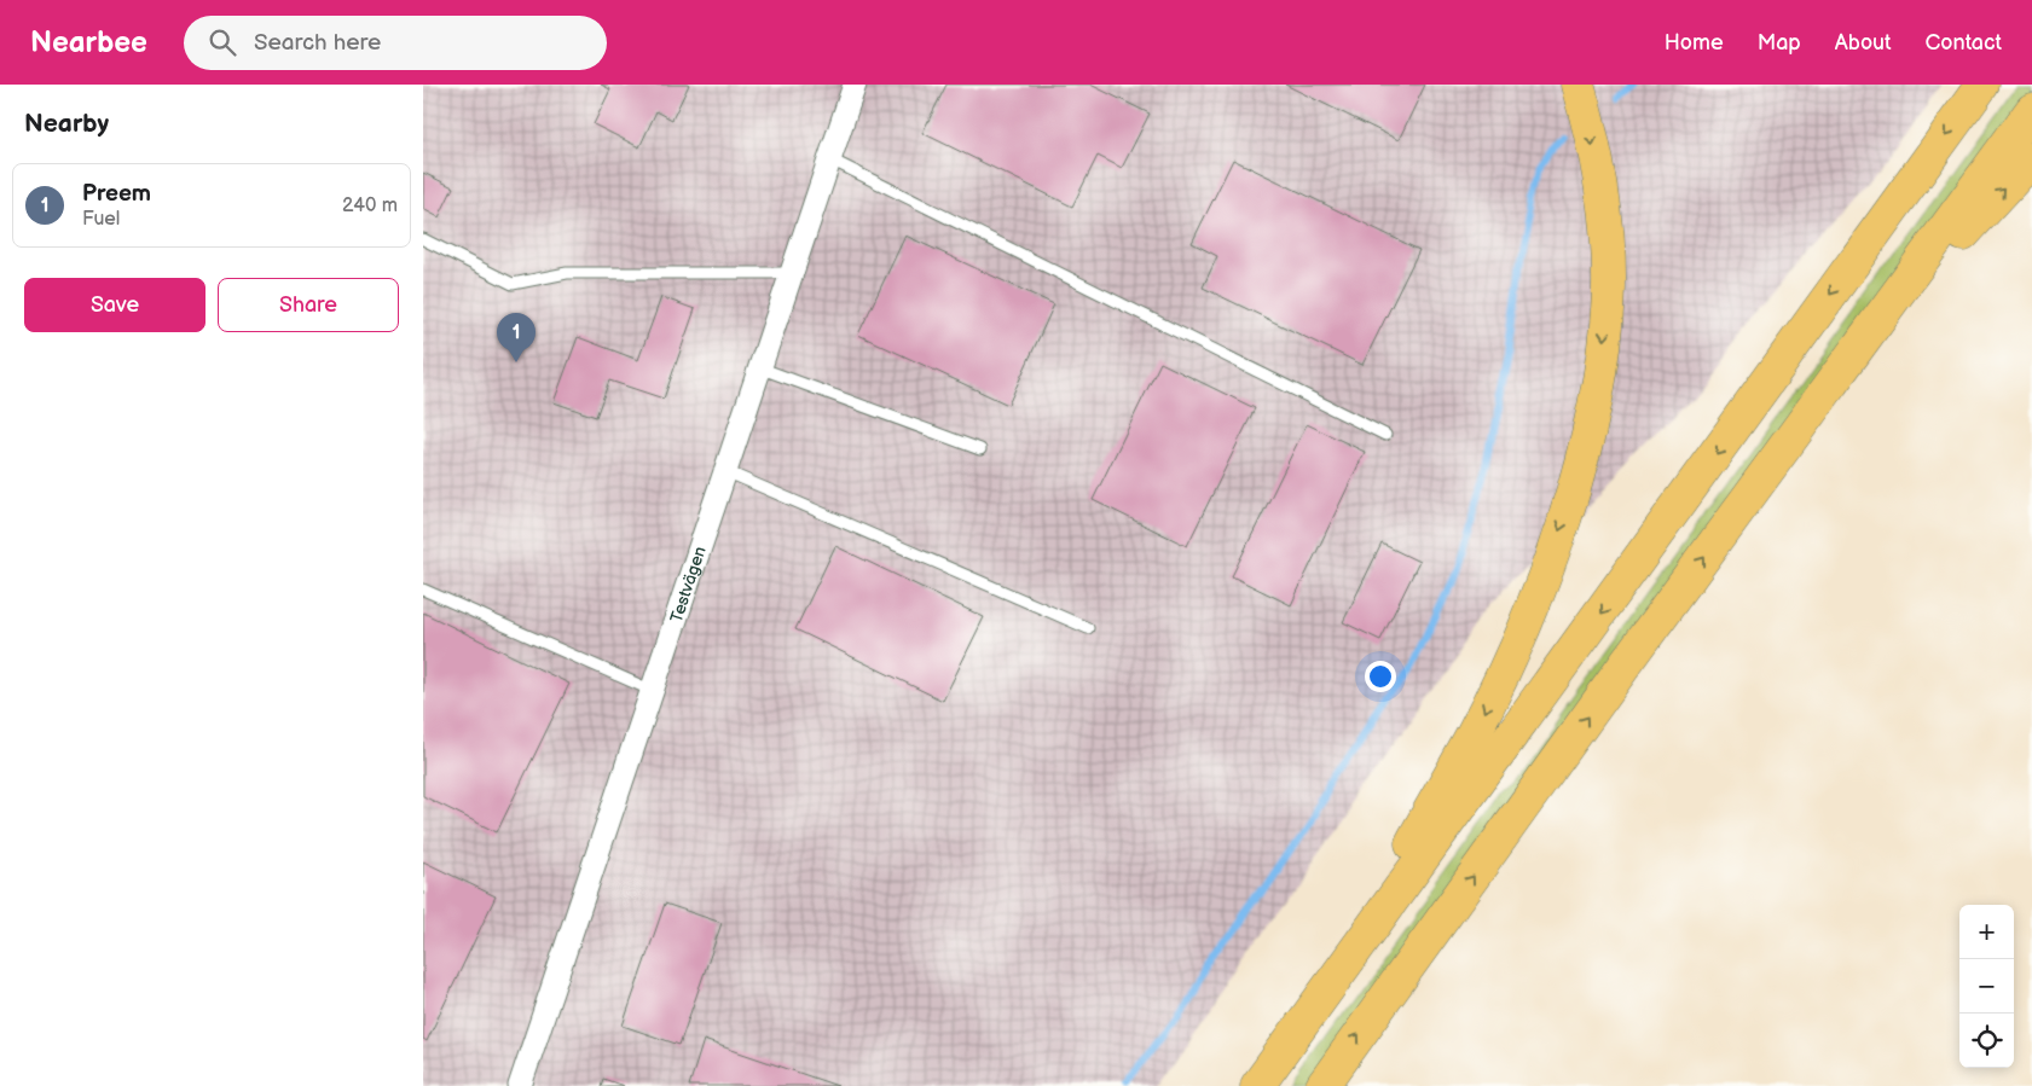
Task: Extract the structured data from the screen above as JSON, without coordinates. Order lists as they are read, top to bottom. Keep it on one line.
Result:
{"streets":{"street":["Testvägen"]},"page":{"header":"Nearbee","search":"Search here","nav":["Home","Map","About","Contact"],"heading":"Nearby","list":[{"mark":"1","name":"Preem","note":"Fuel","value":"240 m"}],"buttons":["Save","Share"],"pins":"1","map_buttons":["+","−"]}}
